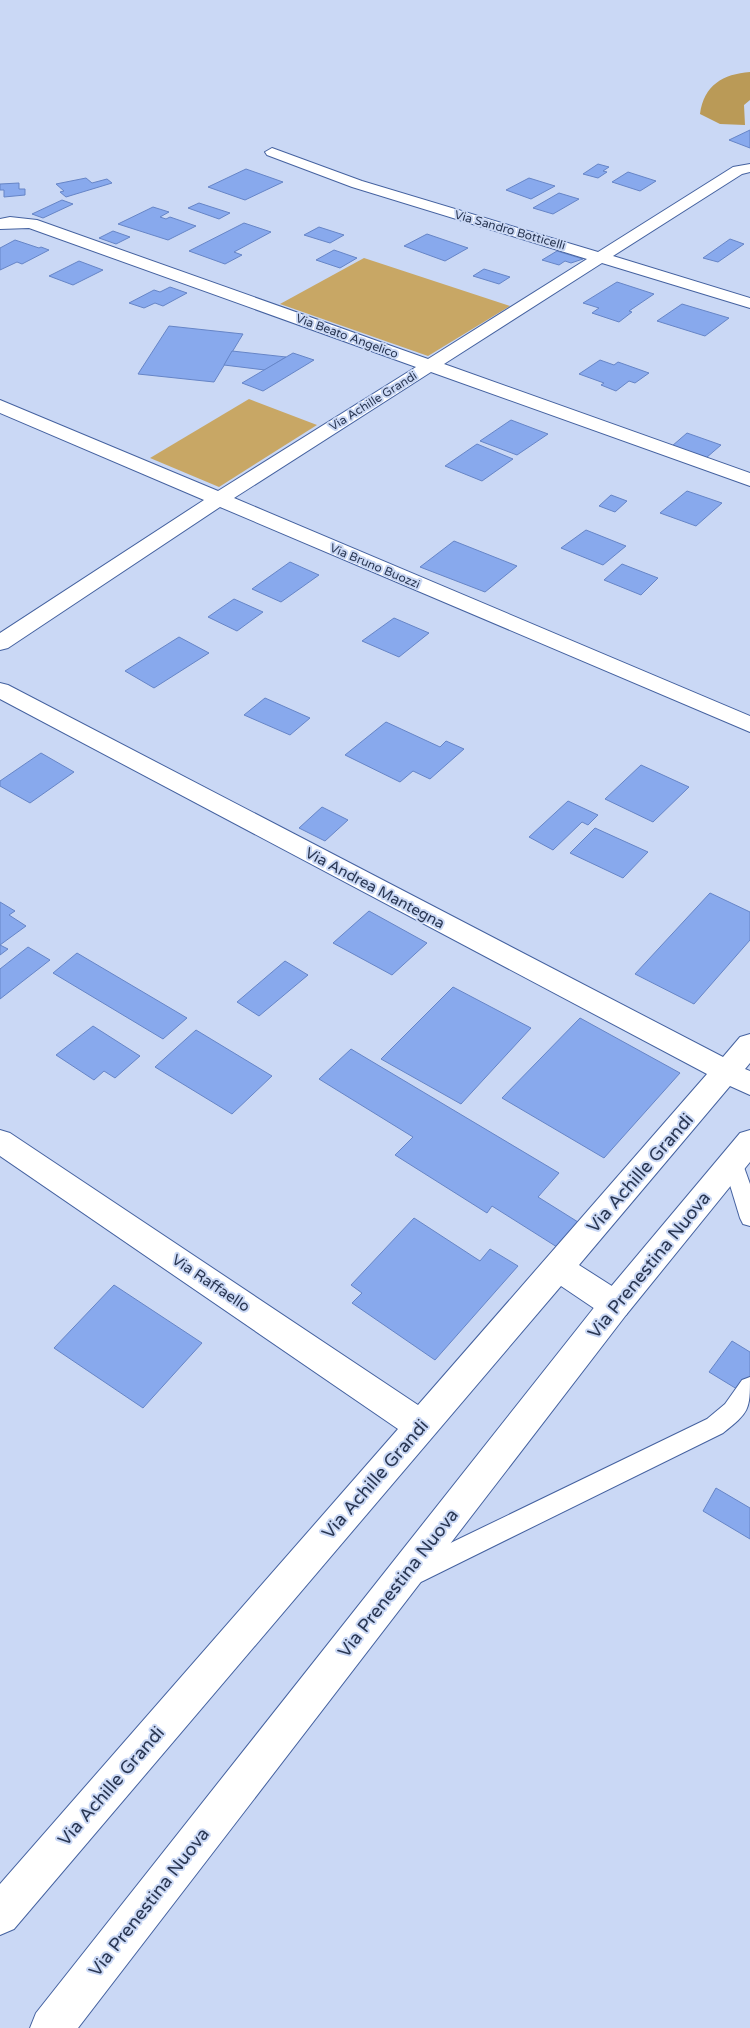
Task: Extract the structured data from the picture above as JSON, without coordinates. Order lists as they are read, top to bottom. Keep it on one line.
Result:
{"streets":{"street":["Via Sandro Botticelli","Via Beato Angelico","Via Achille Grandi","Via Bruno Buozzi","Via Andrea Mantegna","Via Prenestina Nuova","Via Raffaello"]},"crossings":[["Via Sandro Botticelli","Via Achille Grandi"],["Via Beato Angelico","Via Achille Grandi"],["Via Achille Grandi","Via Bruno Buozzi"],["Via Achille Grandi","Via Andrea Mantegna"],["Via Achille Grandi","Via Raffaello"]]}
